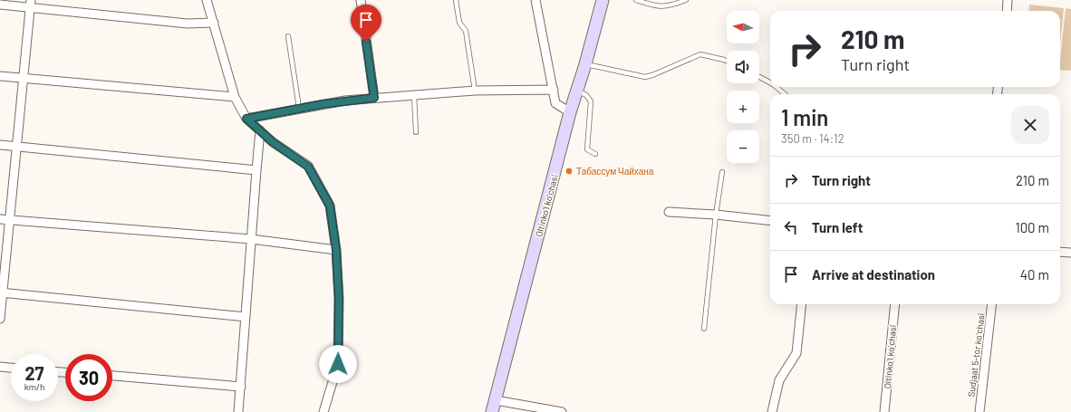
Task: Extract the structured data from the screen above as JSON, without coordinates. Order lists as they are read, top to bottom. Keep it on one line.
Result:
{"streets":{"main road":["Oltinkoʻl koʻchasi"],"street":["Sudjaat 5-tor koʻchasi"]},"places":["Табассум Чайхана"],"north":"left","page":{"map_buttons":["+","−"],"turn":["210 m","Turn right"],"heading":["1 min","350 m · 14:12"],"list":[{"name":"Turn right","value":"210 m"},{"name":"Turn left","value":"100 m"},{"name":"Arrive at destination","value":"40 m"}],"speed":"27 km/h","limit":"30"}}
